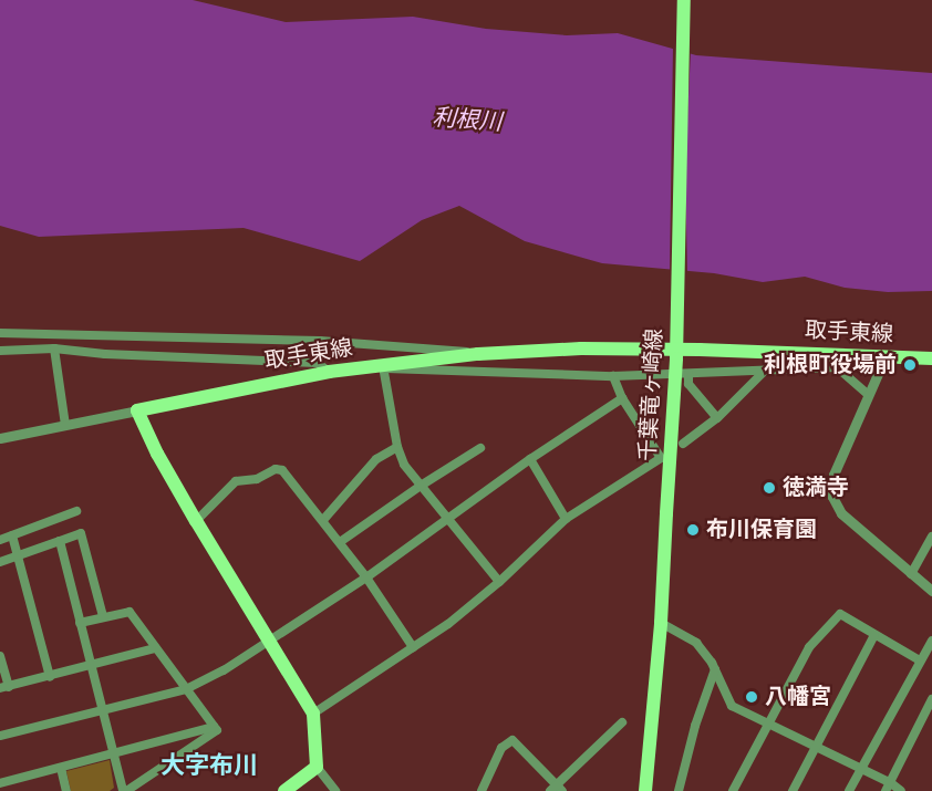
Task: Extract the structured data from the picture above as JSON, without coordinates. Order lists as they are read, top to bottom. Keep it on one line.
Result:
{"streets":{"main road":["取手東線","千葉竜ヶ崎線"]},"crossings":[["取手東線","千葉竜ヶ崎線"]],"districts":["大字布川"],"water":["利根川"],"places":["利根町役場前","徳満寺","布川保育園","八幡宮"]}
